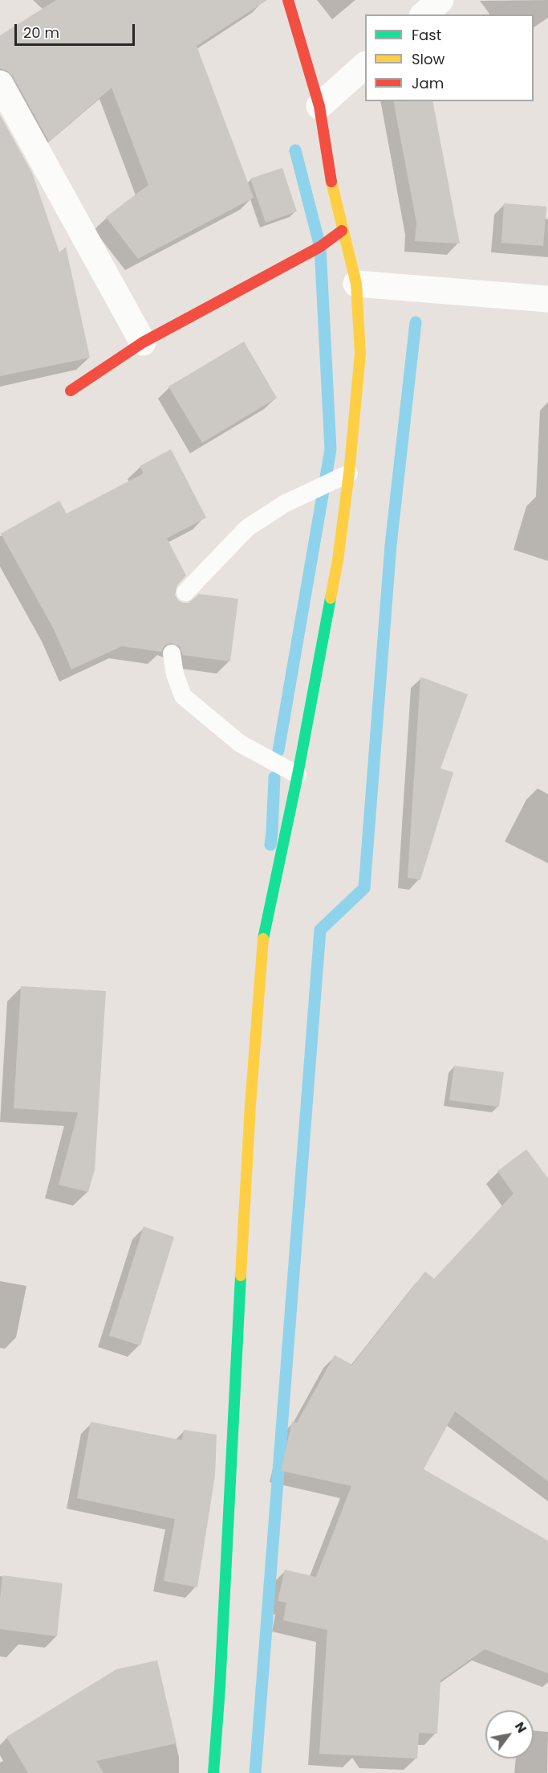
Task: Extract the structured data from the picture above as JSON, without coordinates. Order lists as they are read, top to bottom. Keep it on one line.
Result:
{"legend":["Fast","Slow","Jam"],"scale_bar":"20 m","north":"top right"}
